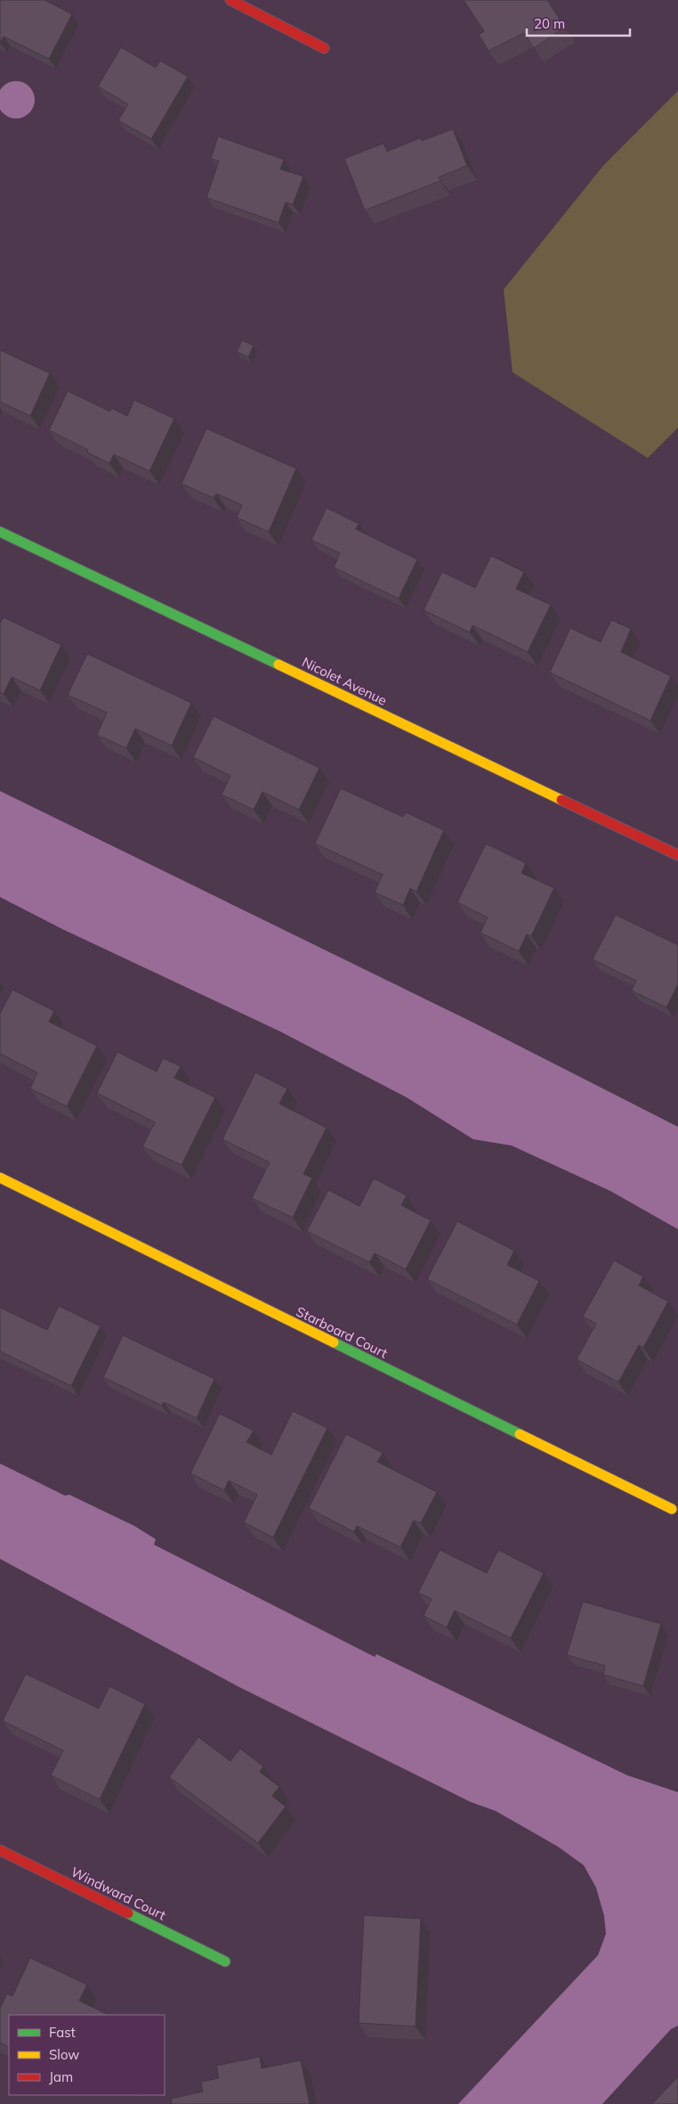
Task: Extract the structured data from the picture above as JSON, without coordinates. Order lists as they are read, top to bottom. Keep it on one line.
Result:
{"streets":{"street":["Nicolet Avenue","Starboard Court","Windward Court"]},"legend":["Fast","Slow","Jam"],"scale_bar":"20 m"}
